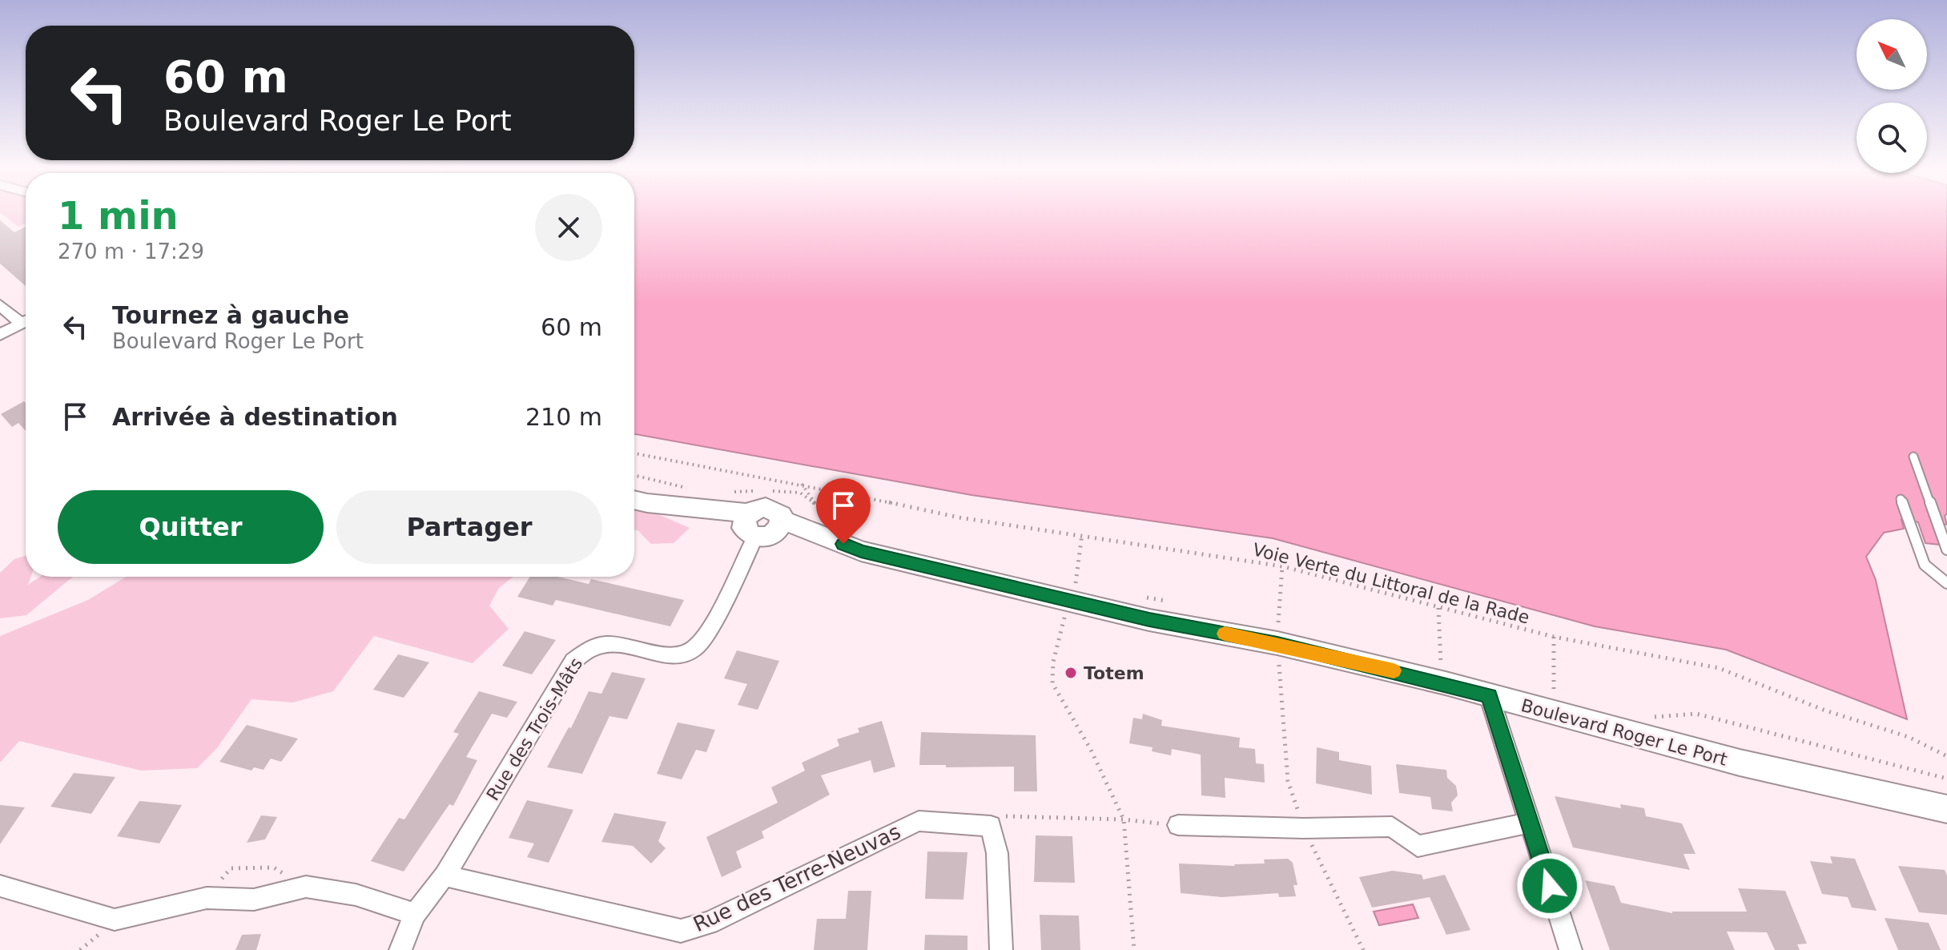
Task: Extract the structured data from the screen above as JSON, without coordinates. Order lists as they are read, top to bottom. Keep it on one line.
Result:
{"streets":{"street":["Rue des Trois-Mâts","Boulevard Roger Le Port","Rue des Terre-Neuvas"],"path":["Voie Verte du Littoral de la Rade"]},"crossings":[["Rue des Trois-Mâts","Boulevard Roger Le Port"],["Rue des Trois-Mâts","Rue des Terre-Neuvas"]],"places":["Totem"],"north":"top left","page":{"turn":["60 m","Boulevard Roger Le Port"],"heading":["1 min","270 m · 17:29"],"list":[{"name":"Tournez à gauche","note":"Boulevard Roger Le Port","value":"60 m"},{"name":"Arrivée à destination","value":"210 m"}],"buttons":["Quitter","Partager"]}}
